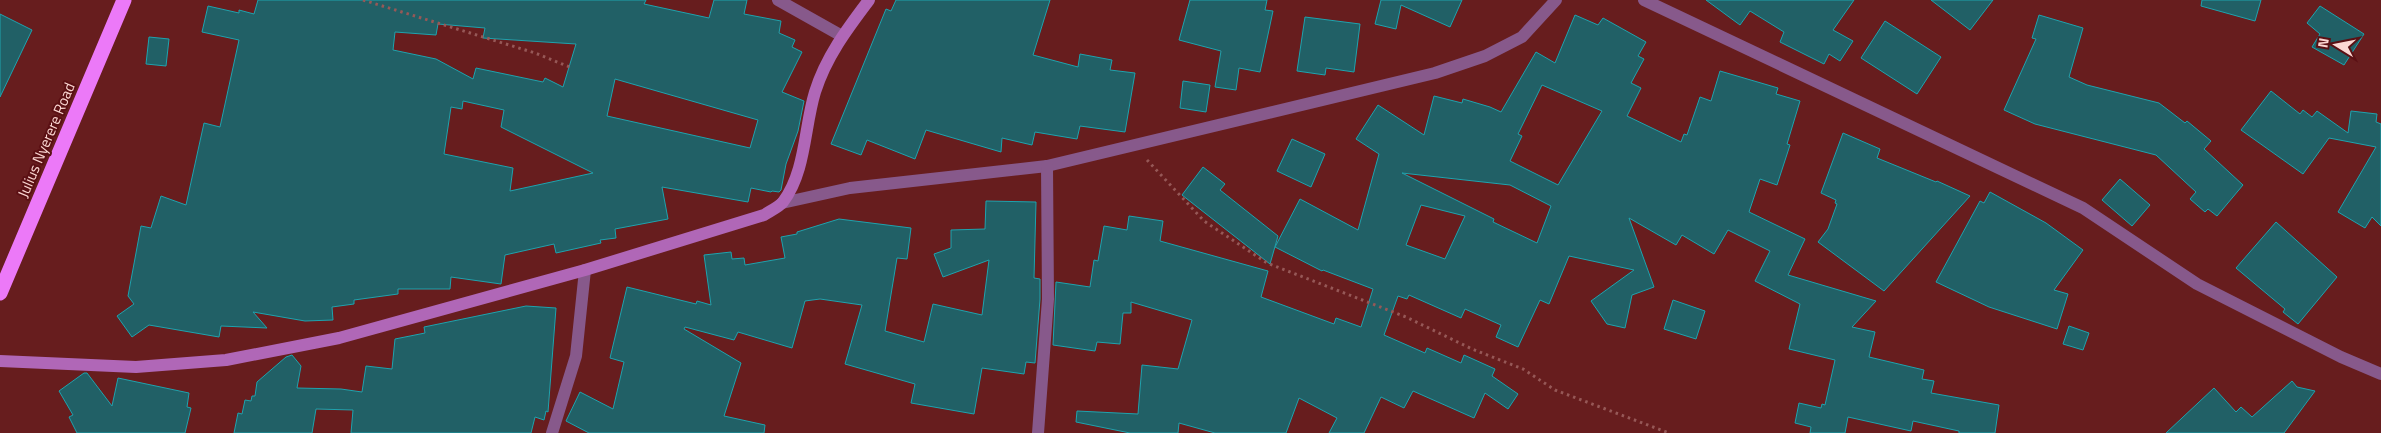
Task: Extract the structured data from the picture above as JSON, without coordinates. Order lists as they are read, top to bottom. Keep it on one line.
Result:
{"streets":{"highway":["Julius Nyerere Road"]},"north":"left"}
